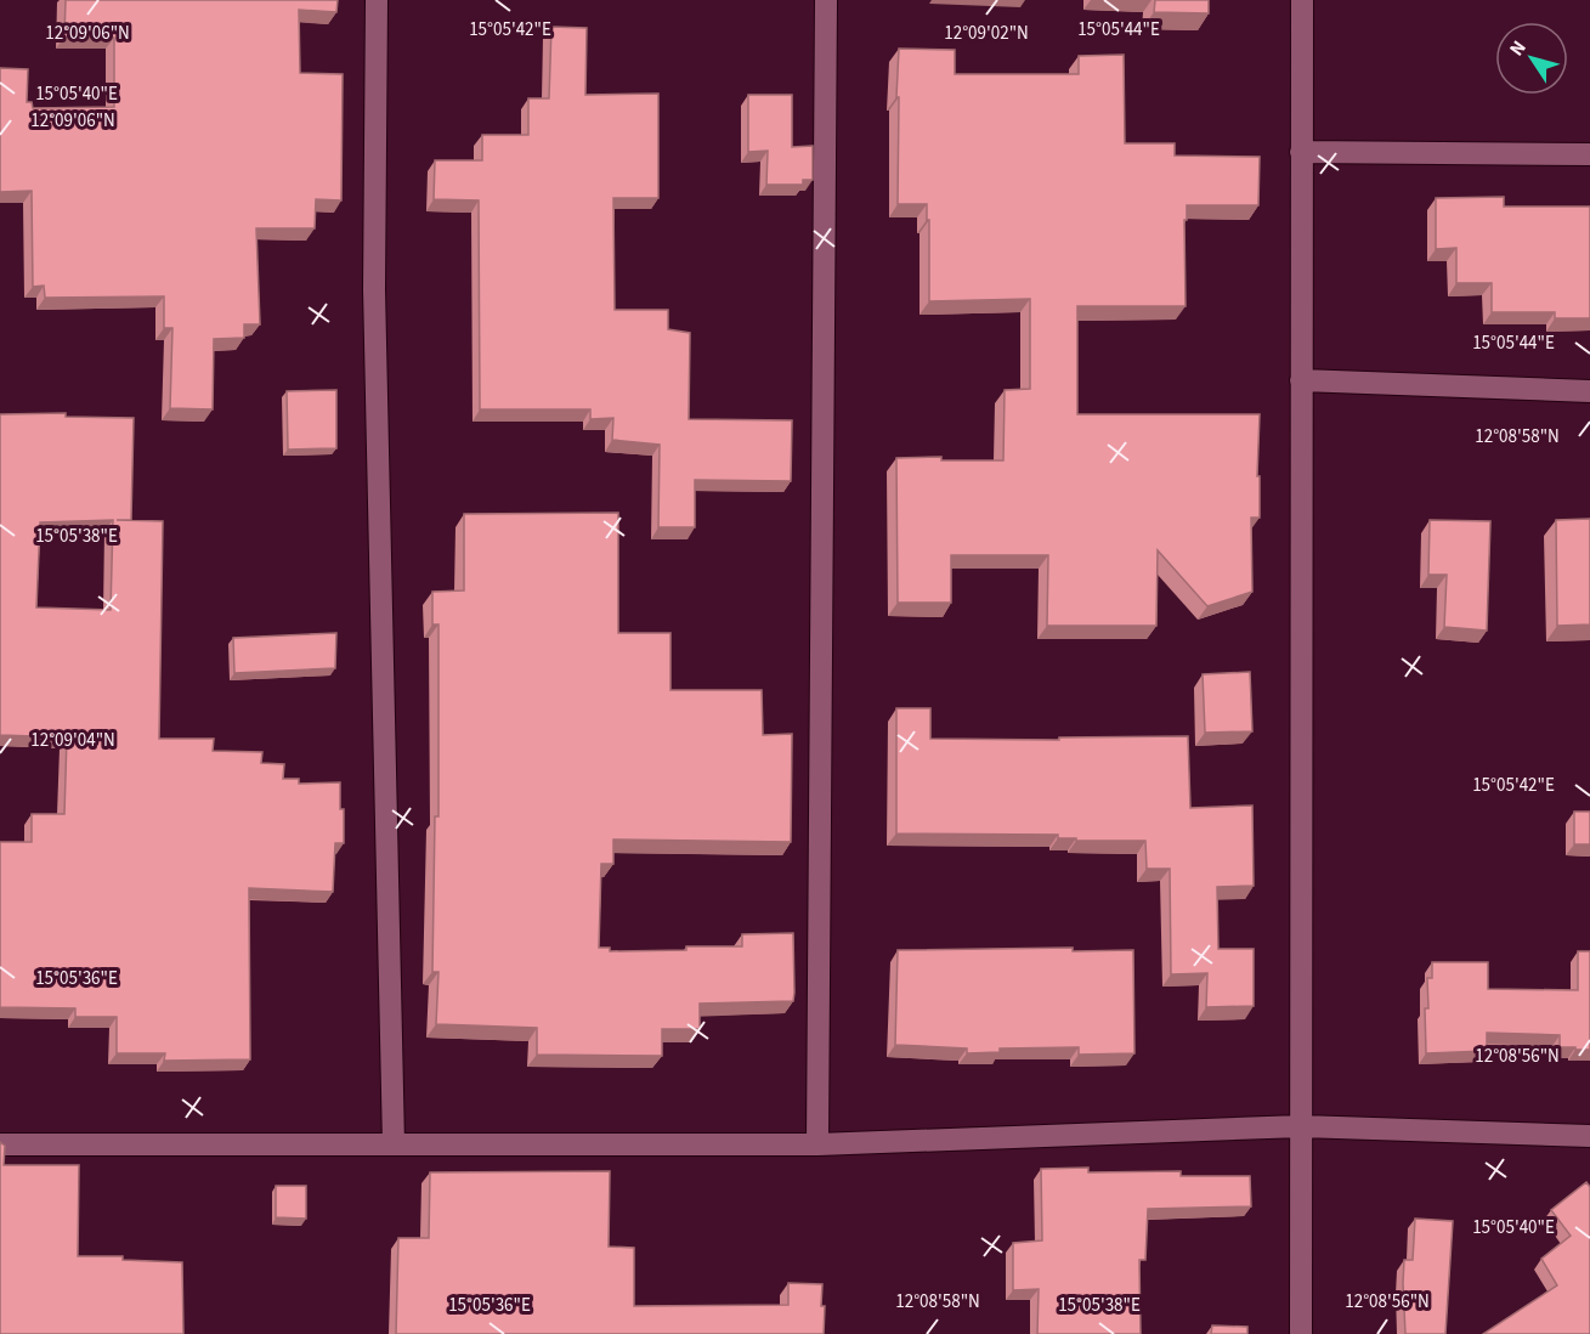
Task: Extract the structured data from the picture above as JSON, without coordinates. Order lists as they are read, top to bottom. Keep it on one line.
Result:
{"north":"top left","coordinates":["15°05'42\"E","15°05'44\"E","12°09'06\"N","12°09'02\"N","15°05'40\"E","12°08'58\"N","15°05'38\"E","12°09'04\"N","15°05'36\"E","12°08'56\"N"]}
